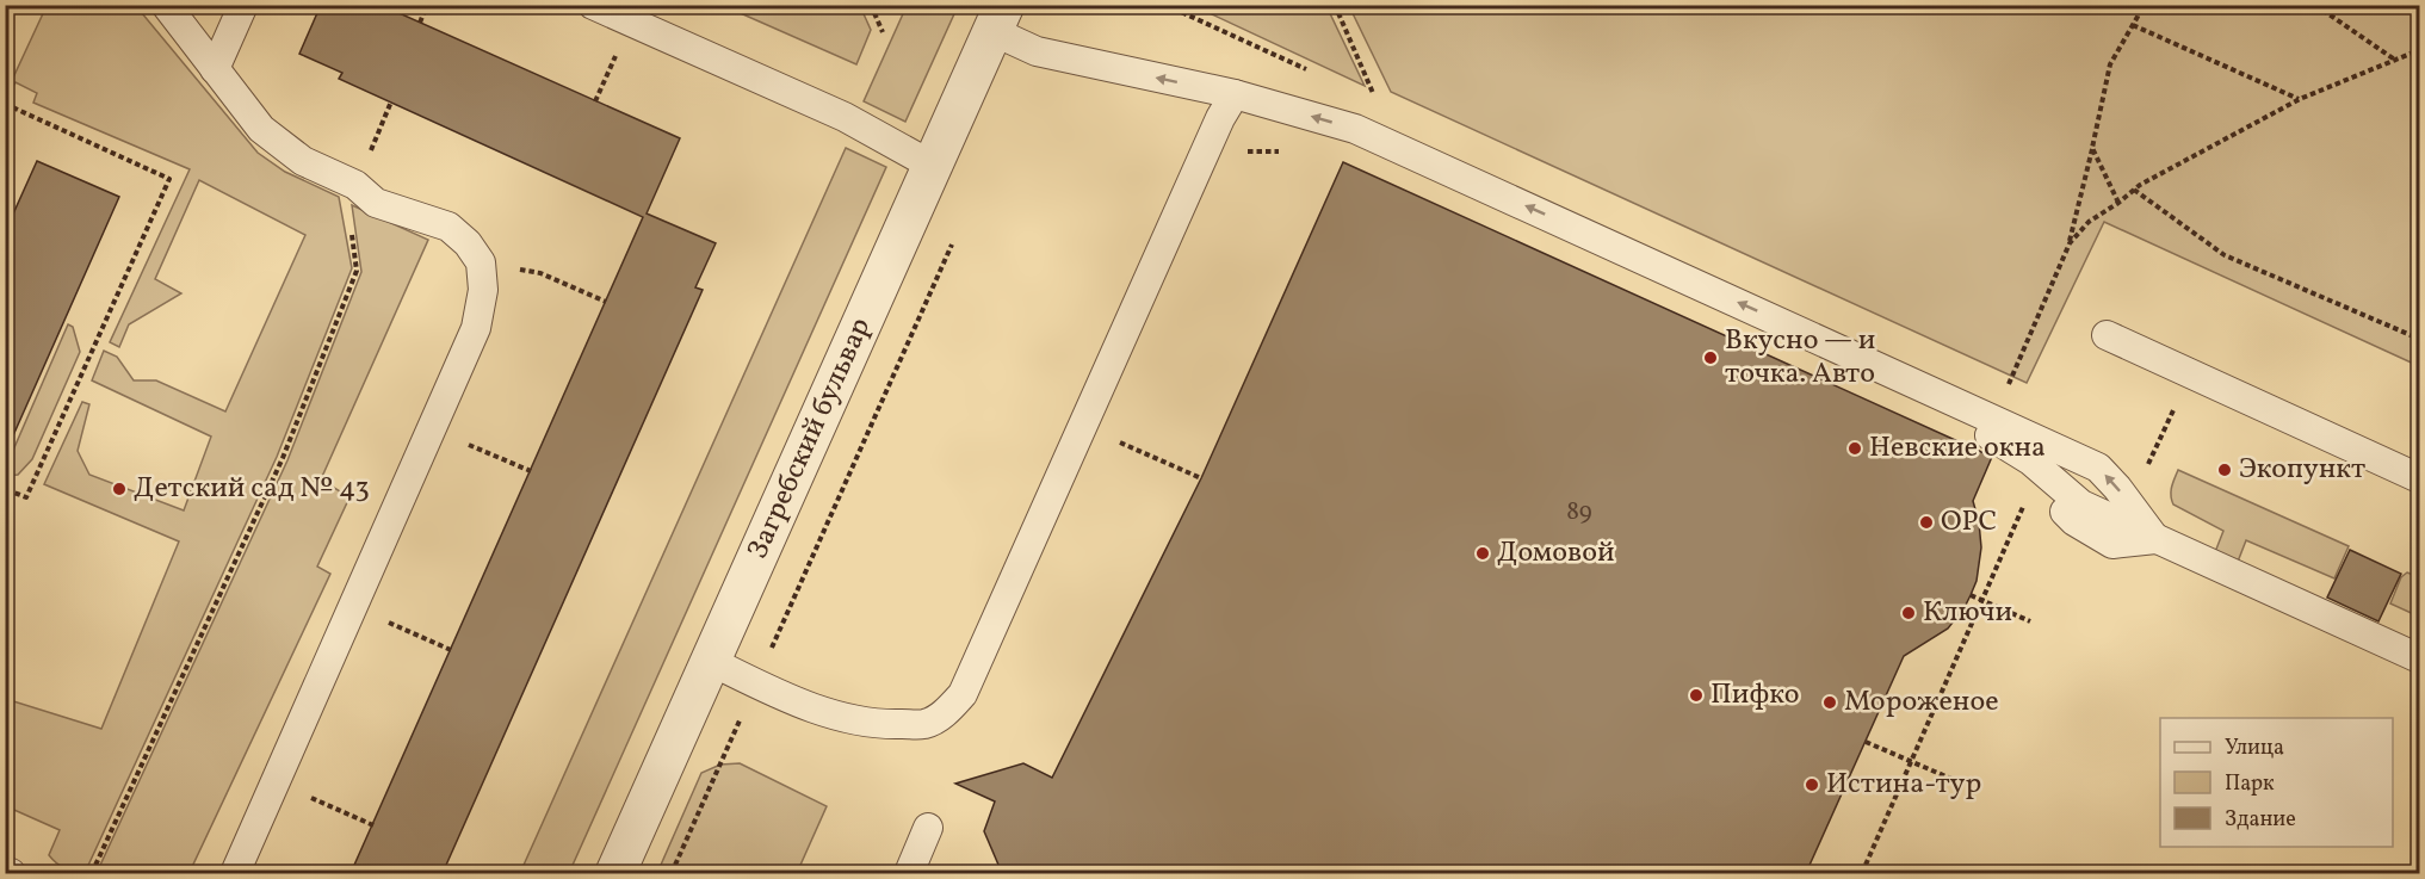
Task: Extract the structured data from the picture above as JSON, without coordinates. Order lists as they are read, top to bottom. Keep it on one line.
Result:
{"streets":{"street":["Загребский бульвар"]},"places":["Вкусно — и точка. Авто","Невские окна","Экопункт","Детский сад № 43","ОРС","Домовой","Ключи","Пифко","Мороженое","Истина-тур"],"house_numbers":["89"],"legend":["Улица","Парк","Здание"]}
